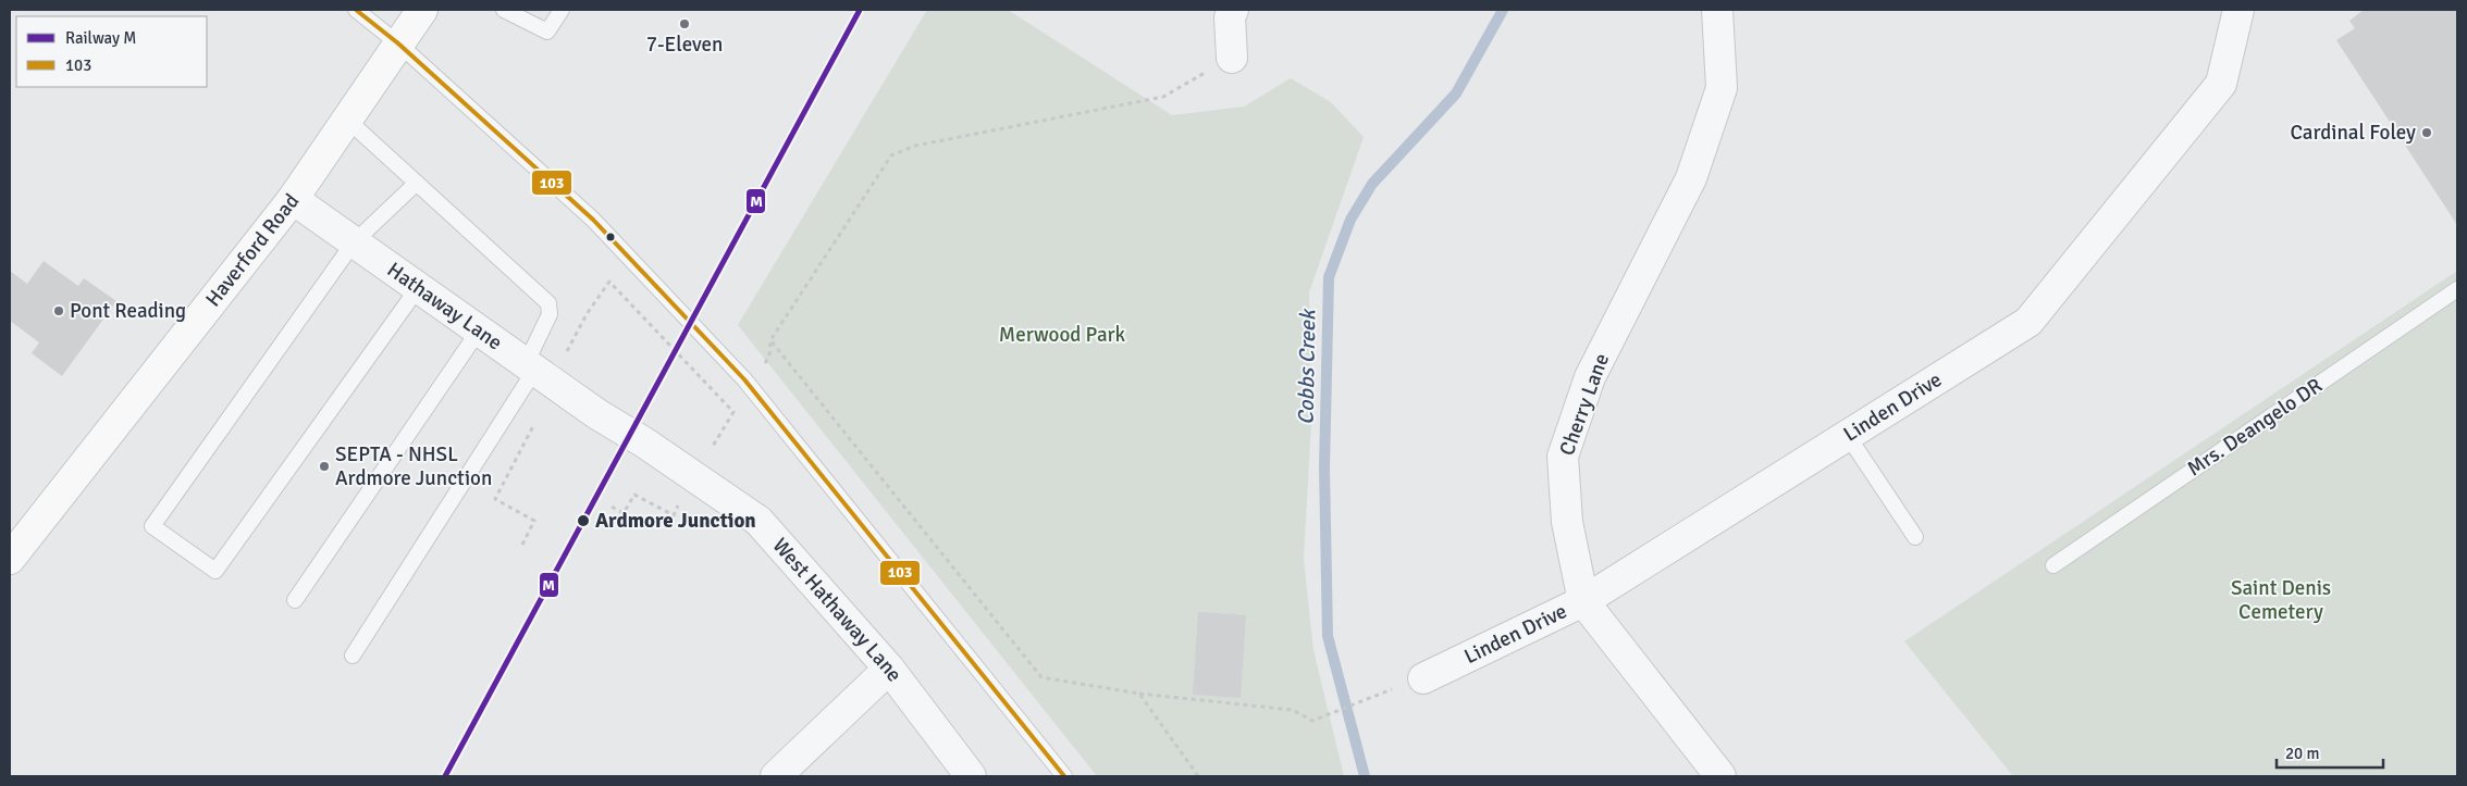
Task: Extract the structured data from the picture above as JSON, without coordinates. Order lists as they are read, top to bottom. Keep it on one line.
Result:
{"streets":{"main road":["Haverford Road"],"street":["Hathaway Lane","Cherry Lane","Linden Drive","West Hathaway Lane"],"lane":["Mrs. Deangelo DR"]},"crossings":[["Haverford Road","Hathaway Lane"],["Hathaway Lane","West Hathaway Lane"],["Cherry Lane","Linden Drive"]],"water":["Cobbs Creek"],"parks":["Merwood Park","Saint Denis Cemetery"],"places":["7-Eleven","Cardinal Foley","Pont Reading","SEPTA - NHSL Ardmore Junction","Ardmore Junction"],"lines":["rail line M","transit line 103"],"legend":["Railway M","103"],"scale_bar":"20 m"}
